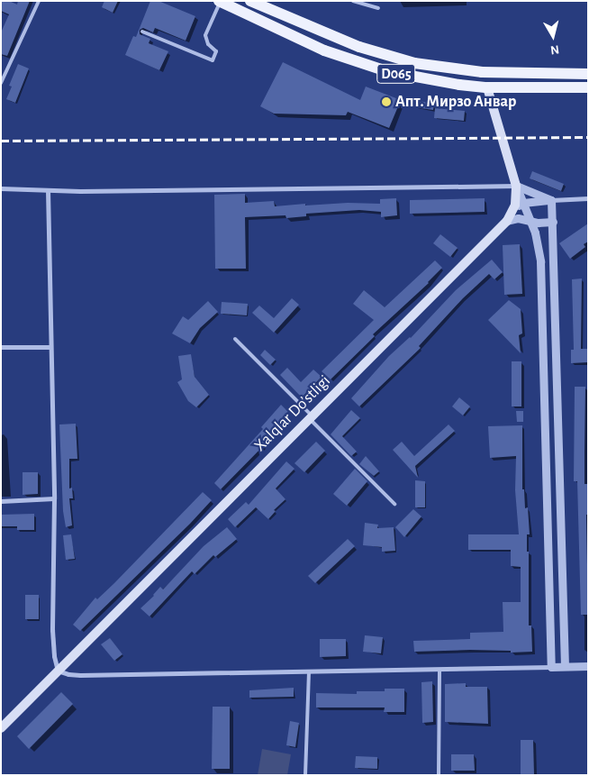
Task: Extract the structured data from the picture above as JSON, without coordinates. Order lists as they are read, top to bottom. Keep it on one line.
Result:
{"streets":{"main road":["D065","Xalqlar Do’stligi"]},"crossings":[["D065","Xalqlar Do’stligi"]],"places":["Апт. Мирзо Анвар"],"north":"bottom"}
